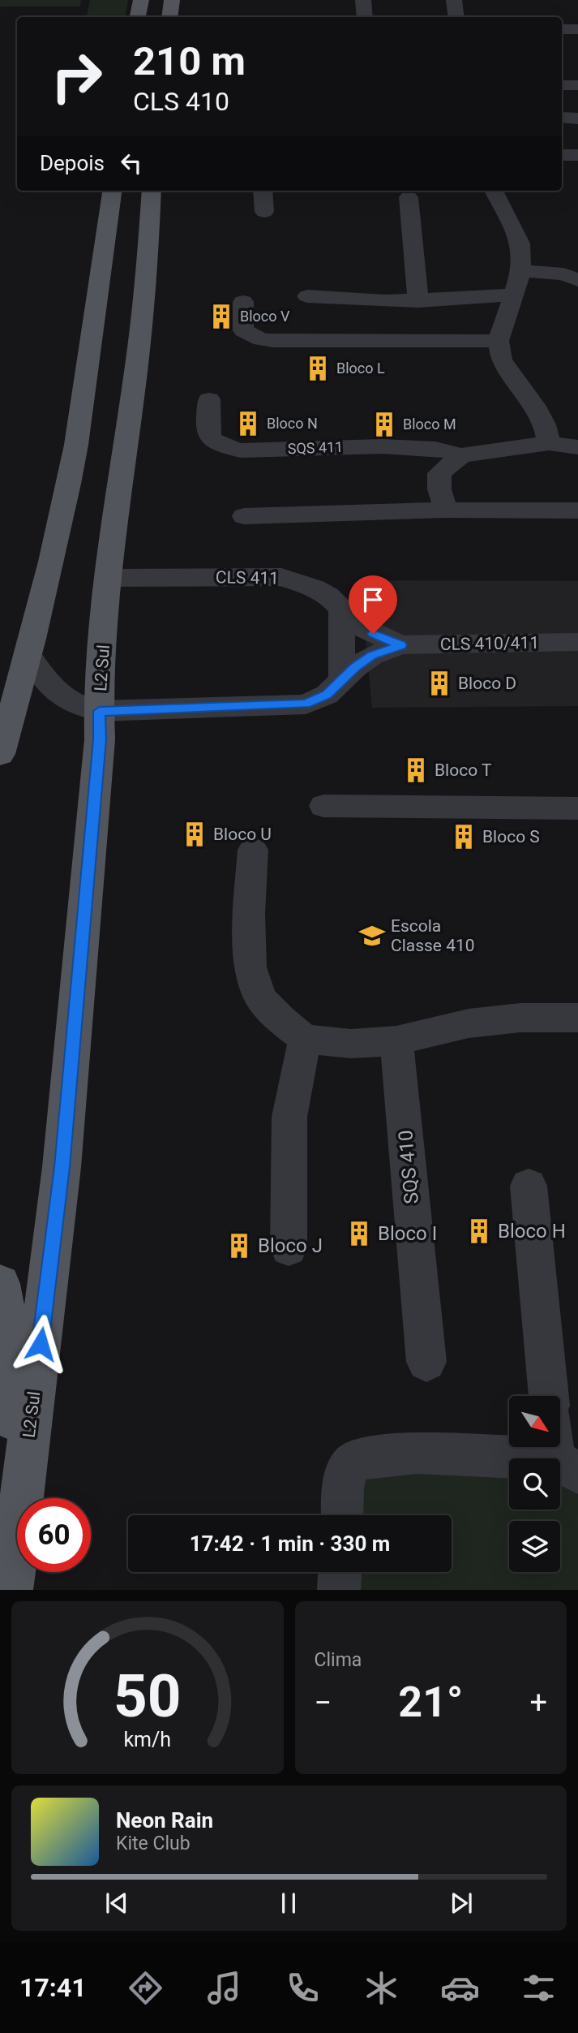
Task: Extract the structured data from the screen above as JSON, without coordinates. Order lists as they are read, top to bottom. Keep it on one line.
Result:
{"streets":{"main road":["L2 Sul"],"street":["SQS 411","CLS 411","CLS 410/411","SQS 410"]},"crossings":[["CLS 411","CLS 410/411"],["CLS 411","L2 Sul"]],"places":{"building":["Bloco V","Bloco L","Bloco N","Bloco M","Bloco D","Bloco T","Bloco U","Bloco S","Bloco H","Bloco I","Bloco J"],"school or university":["Escola Classe 410"]},"north":"bottom right","page":{"turn":["210 m","CLS 410"],"then":"Depois","limit":"60","trip":"17:42 · 1 min · 330 m","tile":"Clima","heat":["−","21°","+"],"song":["Neon Rain","Kite Club"],"tabs":"17:41","gauge":["50","km/h"]}}
